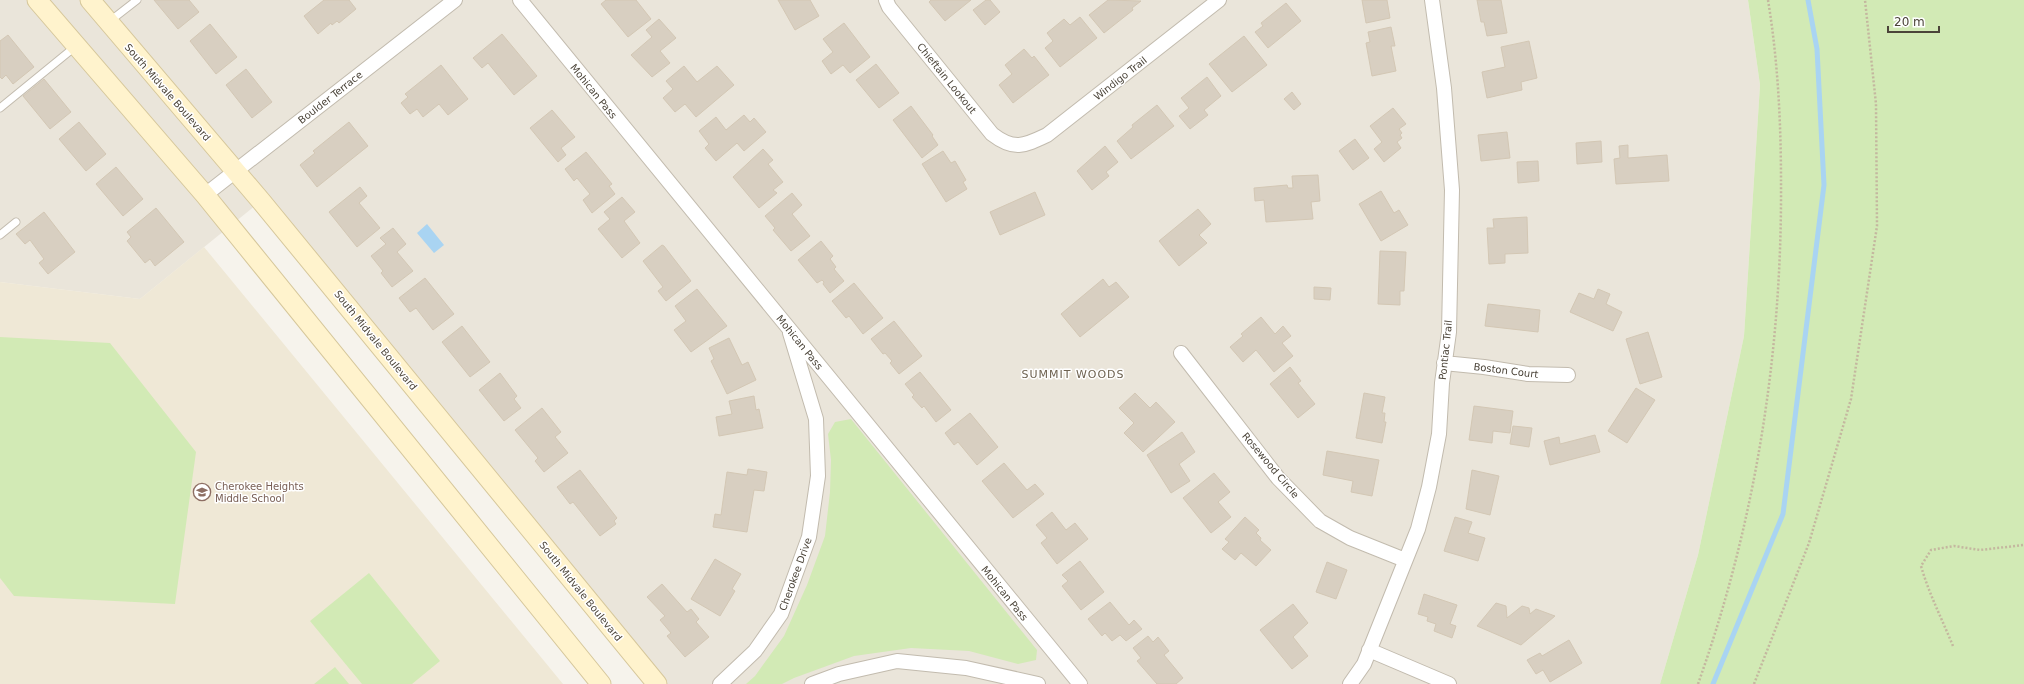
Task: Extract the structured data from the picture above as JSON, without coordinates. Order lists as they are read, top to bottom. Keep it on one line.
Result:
{"streets":{"main road":["South Midvale Boulevard"],"street":["Chieftain Lookout","Windigo Trail","Mohican Pass","Boulder Terrace","Pontiac Trail","Boston Court","Rosewood Circle","Cherokee Drive"]},"crossings":[["Chieftain Lookout","Windigo Trail"],["Mohican Pass","Cherokee Drive"],["South Midvale Boulevard","Boulder Terrace"],["Pontiac Trail","Boston Court"],["Pontiac Trail","Rosewood Circle"]],"districts":["SUMMIT WOODS"],"places":{"school or university":["Cherokee Heights Middle School"]},"scale_bar":"20 m"}
